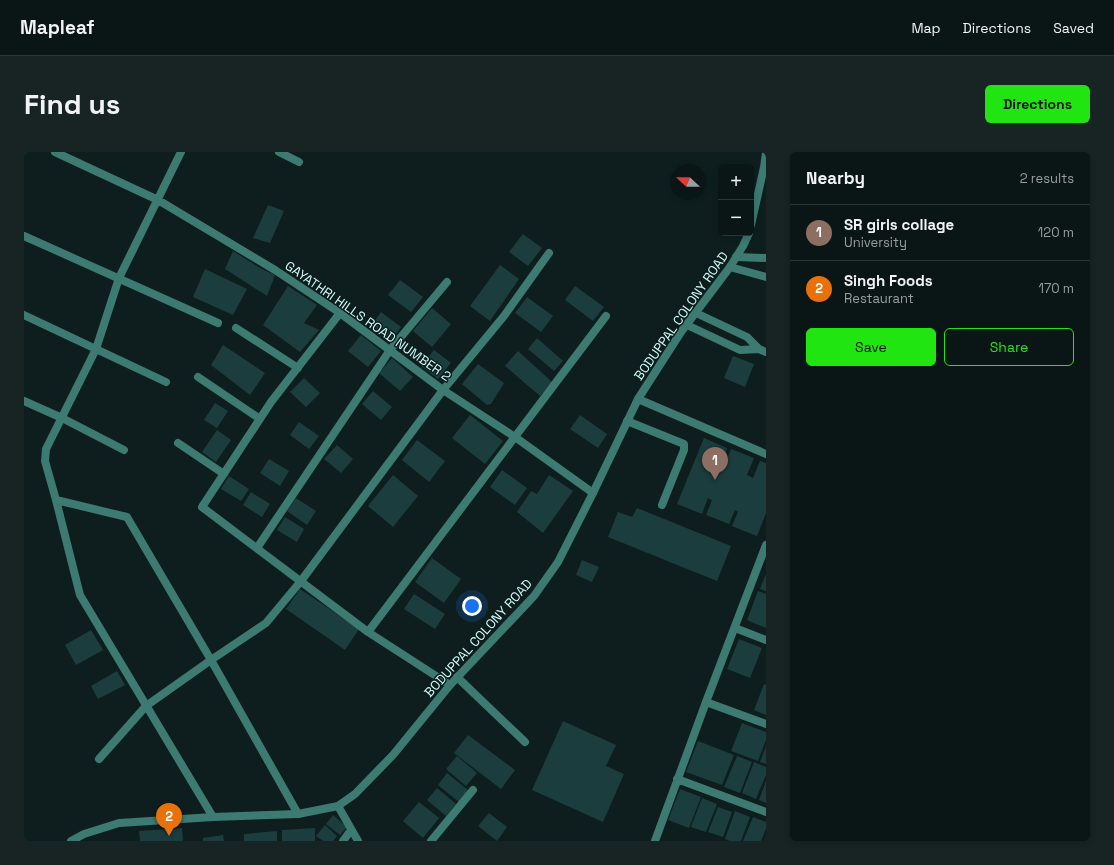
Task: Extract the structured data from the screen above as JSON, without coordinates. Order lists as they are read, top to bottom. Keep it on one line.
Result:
{"streets":{"street":["BODUPPAL COLONY ROAD","GAYATHRI HILLS ROAD NUMBER 2"]},"crossings":[["BODUPPAL COLONY ROAD","GAYATHRI HILLS ROAD NUMBER 2"]],"north":"left","page":{"header":"Mapleaf","nav":["Map","Directions","Saved"],"buttons":["Directions",["Save","Share"]],"title":"Find us","heading":["Nearby","2 results"],"map_buttons":["+","−"],"list":[{"mark":"1","name":"SR girls collage","note":"University","value":"120 m"},{"mark":"2","name":"Singh Foods","note":"Restaurant","value":"170 m"}],"pins":["1","2"]}}
